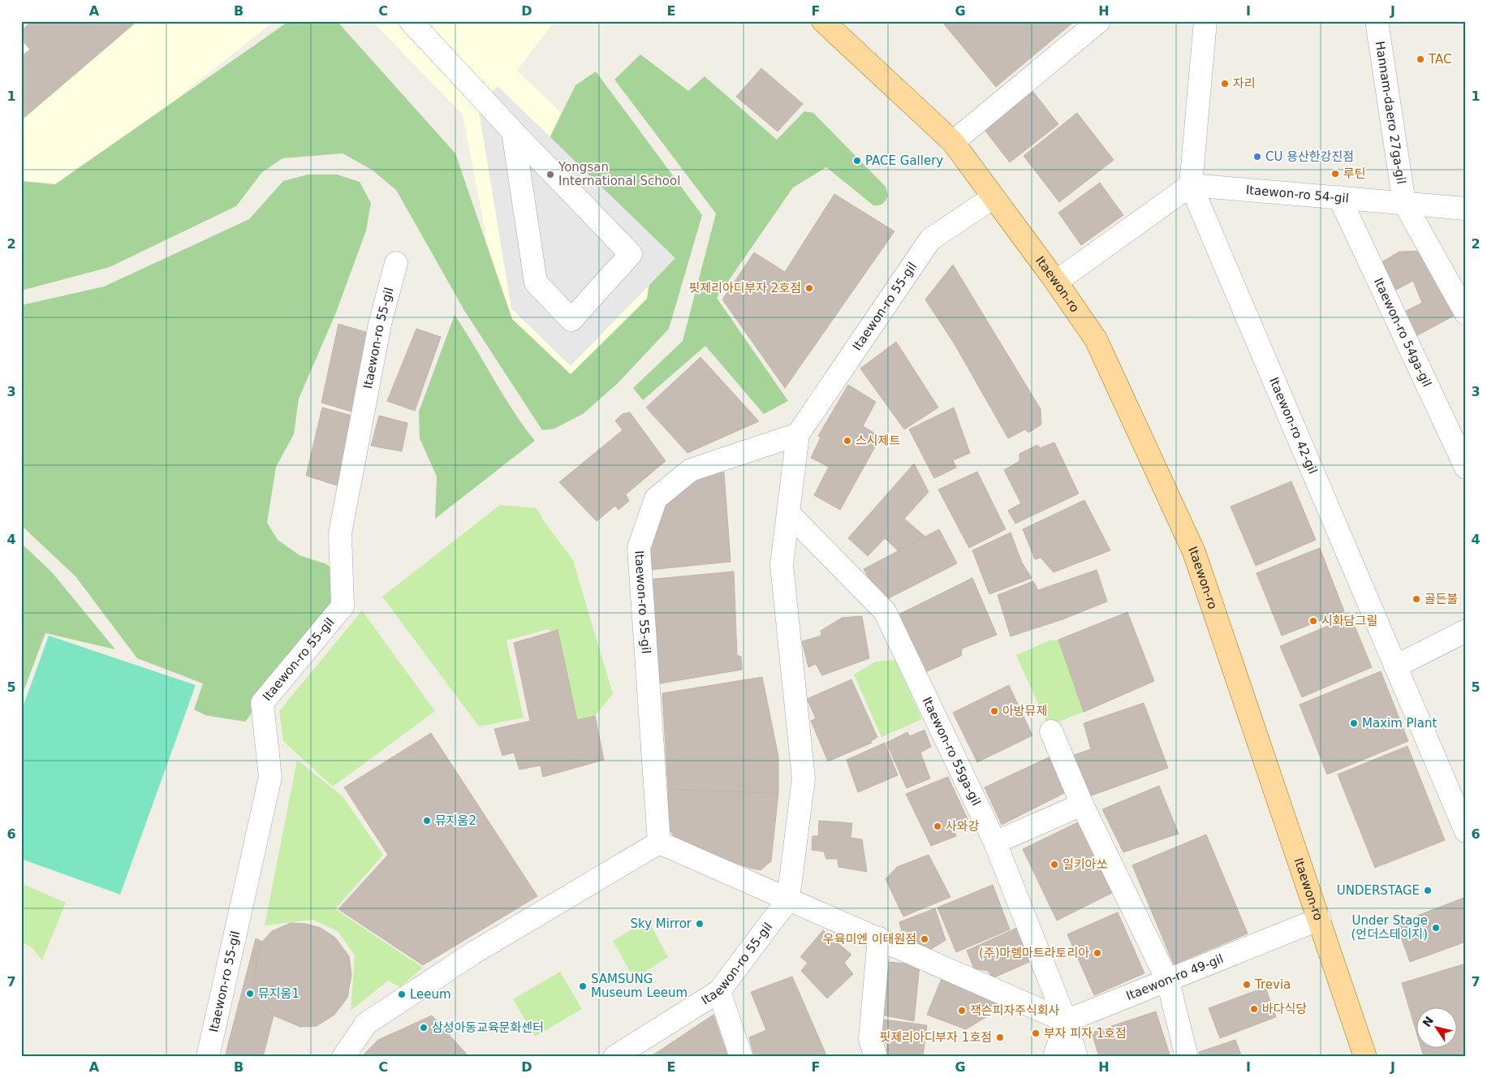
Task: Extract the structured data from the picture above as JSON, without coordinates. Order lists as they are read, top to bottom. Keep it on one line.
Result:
{"streets":{"main road":["Itaewon-ro"],"street":["Hannam-daero 27ga-gil","Itaewon-ro 54-gil","Itaewon-ro 55-gil","Itaewon-ro 54ga-gil","Itaewon-ro 42-gil","Itaewon-ro 55ga-gil","Itaewon-ro 49-gil"]},"crossings":[["Hannam-daero 27ga-gil","Itaewon-ro 54-gil"],["Itaewon-ro 54-gil","Itaewon-ro 54ga-gil"],["Itaewon-ro 54-gil","Itaewon-ro 42-gil"],["Itaewon-ro","Itaewon-ro 55-gil"],["Itaewon-ro","Itaewon-ro 49-gil"],["Itaewon-ro 55-gil","Itaewon-ro 55ga-gil"],["Itaewon-ro 55ga-gil","Itaewon-ro 49-gil"]],"places":["TAC","자리","CU 용산한강진점","PACE Gallery","루틴","Yongsan International School","핏제리아디부자 2호점","스시제트","골든불","시화담그릴","아방뮤제","Maxim Plant","뮤지움2","사와강","일키아쏘","UNDERSTAGE","Sky Mirror","Under Stage (언더스테이지)","우육미엔 이태원점","(주)마렘마트라토리아","Trevia","SAMSUNG Museum Leeum","뮤지움1","Leeum","바다식당","잭슨피자주식회사","삼성아동교육문화센터","부자 피자 1호점","핏제리아디부자 1호점"],"north":"top left","grid":{"columns":["A","B","C","D","E","F","G","H","I","J"],"rows":["1","2","3","4","5","6","7"]}}
